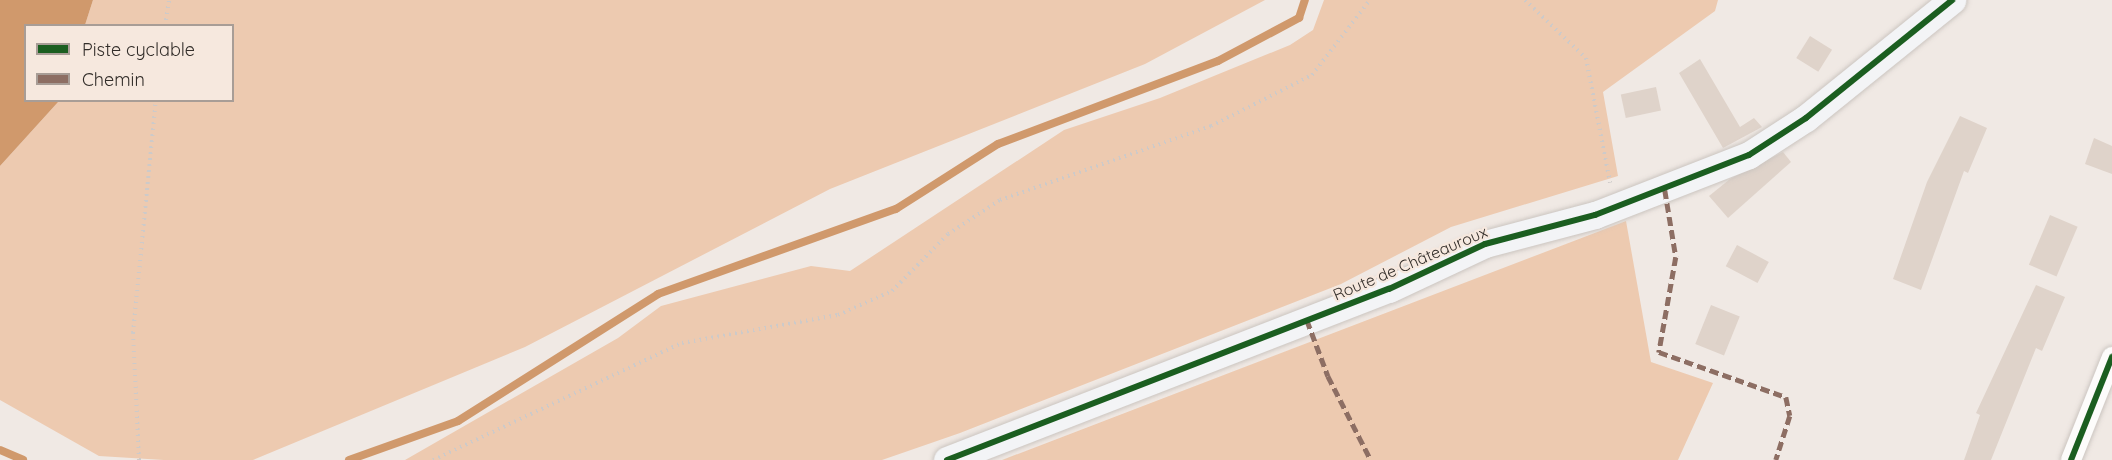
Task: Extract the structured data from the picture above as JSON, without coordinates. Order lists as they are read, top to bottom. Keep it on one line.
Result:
{"streets":{"street":["Route de Châteauroux"]},"legend":["Piste cyclable","Chemin"]}
